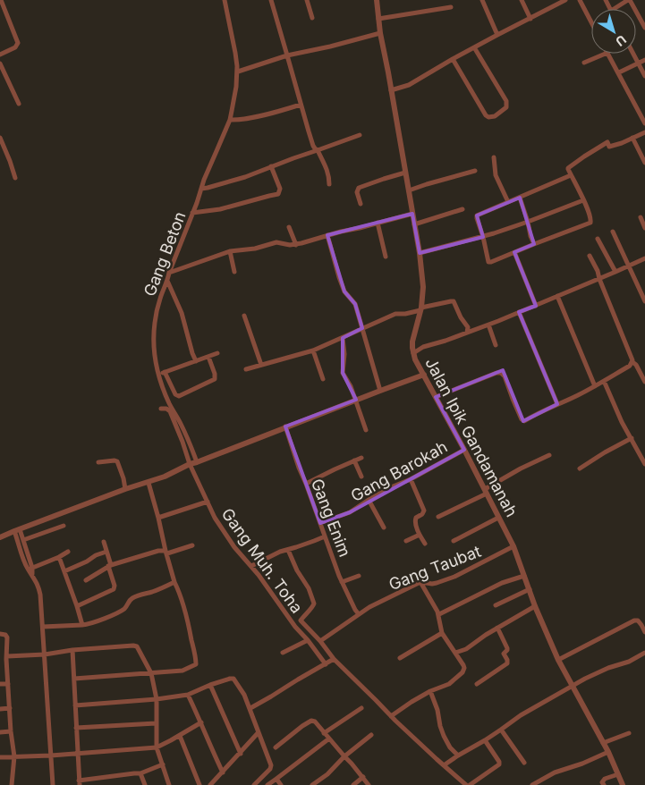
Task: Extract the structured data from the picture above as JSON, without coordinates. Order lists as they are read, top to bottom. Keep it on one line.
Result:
{"streets":{"street":["Gang Beton","Jalan Ipik Gandamanah","Gang Barokah","Gang Enim","Gang Muh. Toha","Gang Taubat"]},"crossings":[["Jalan Ipik Gandamanah","Gang Barokah"],["Jalan Ipik Gandamanah","Gang Taubat"],["Gang Barokah","Gang Enim"],["Gang Enim","Gang Taubat"]],"north":"bottom right"}
